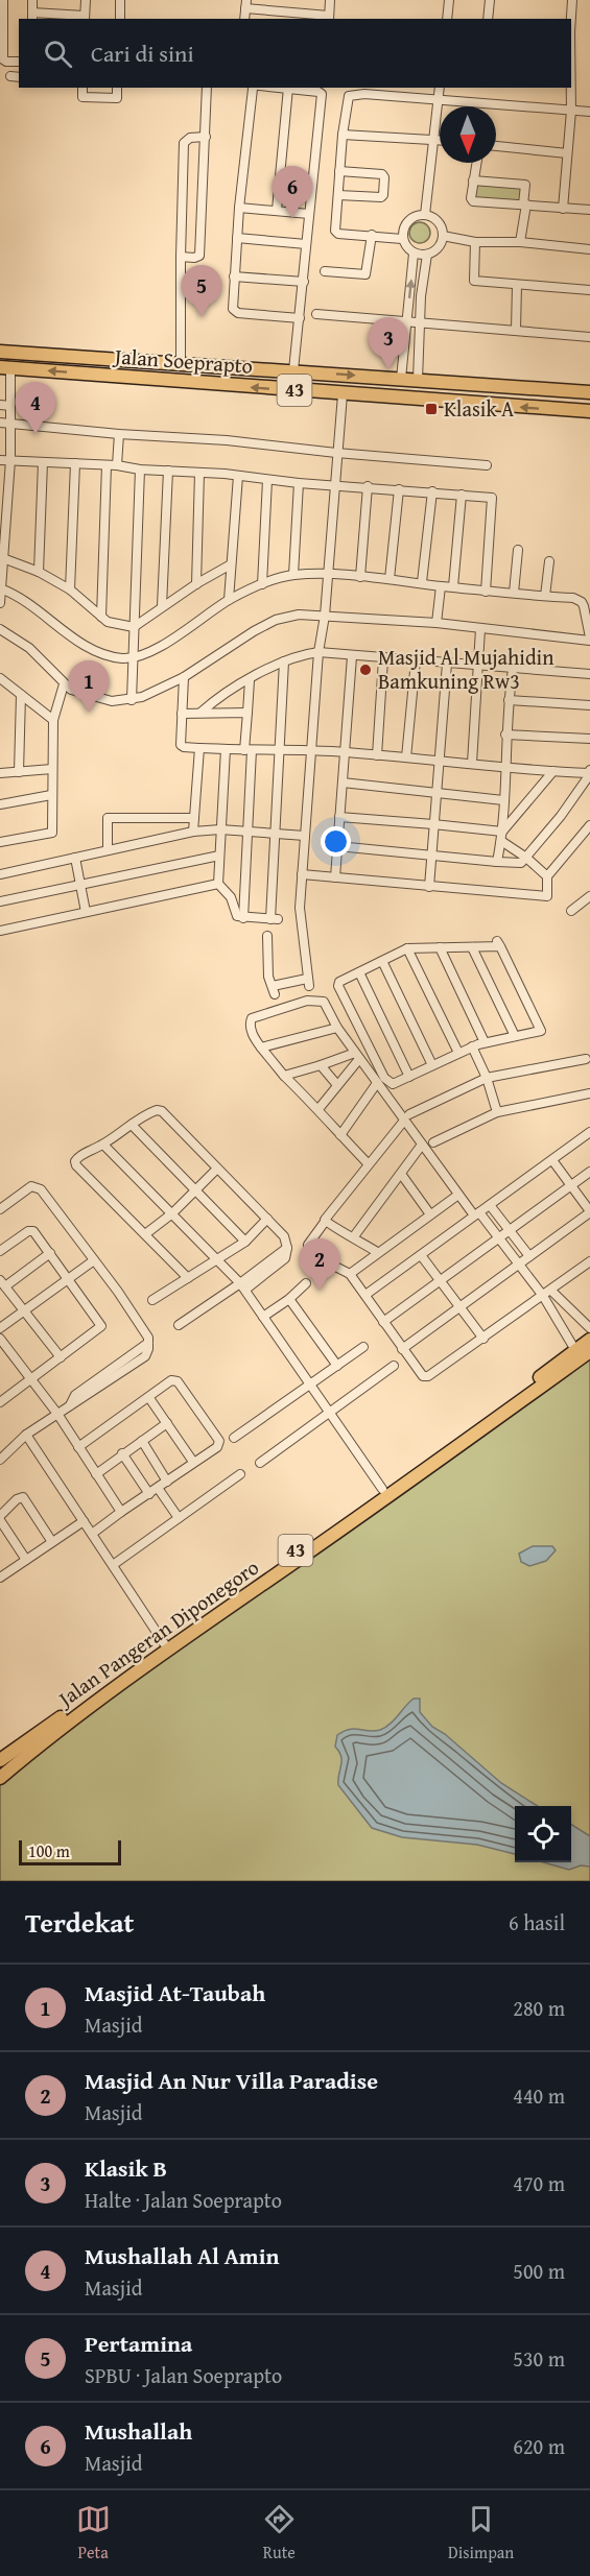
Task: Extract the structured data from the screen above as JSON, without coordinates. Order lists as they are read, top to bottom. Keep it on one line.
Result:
{"streets":{"highway":["Jalan Soeprapto","43","Jalan Pangeran Diponegoro"]},"places":{"transit":["Klasik A"],"other":["Masjid Al Mujahidin Bamkuning Rw3"]},"scale_bar":"100 m","north":"bottom","page":{"search":"Cari di sini","pins":["6","5","3","4","1","2"],"scale":"100 m","heading":["Terdekat","6 hasil"],"list":[{"mark":"1","name":"Masjid At-Taubah","note":"Masjid","value":"280 m"},{"mark":"2","name":"Masjid An Nur Villa Paradise","note":"Masjid","value":"440 m"},{"mark":"3","name":"Klasik B","note":"Halte · Jalan Soeprapto","value":"470 m"},{"mark":"4","name":"Mushallah Al Amin","note":"Masjid","value":"500 m"},{"mark":"5","name":"Pertamina","note":"SPBU · Jalan Soeprapto","value":"530 m"},{"mark":"6","name":"Mushallah","note":"Masjid","value":"620 m"}],"nav":["Peta","Rute","Disimpan"]}}
